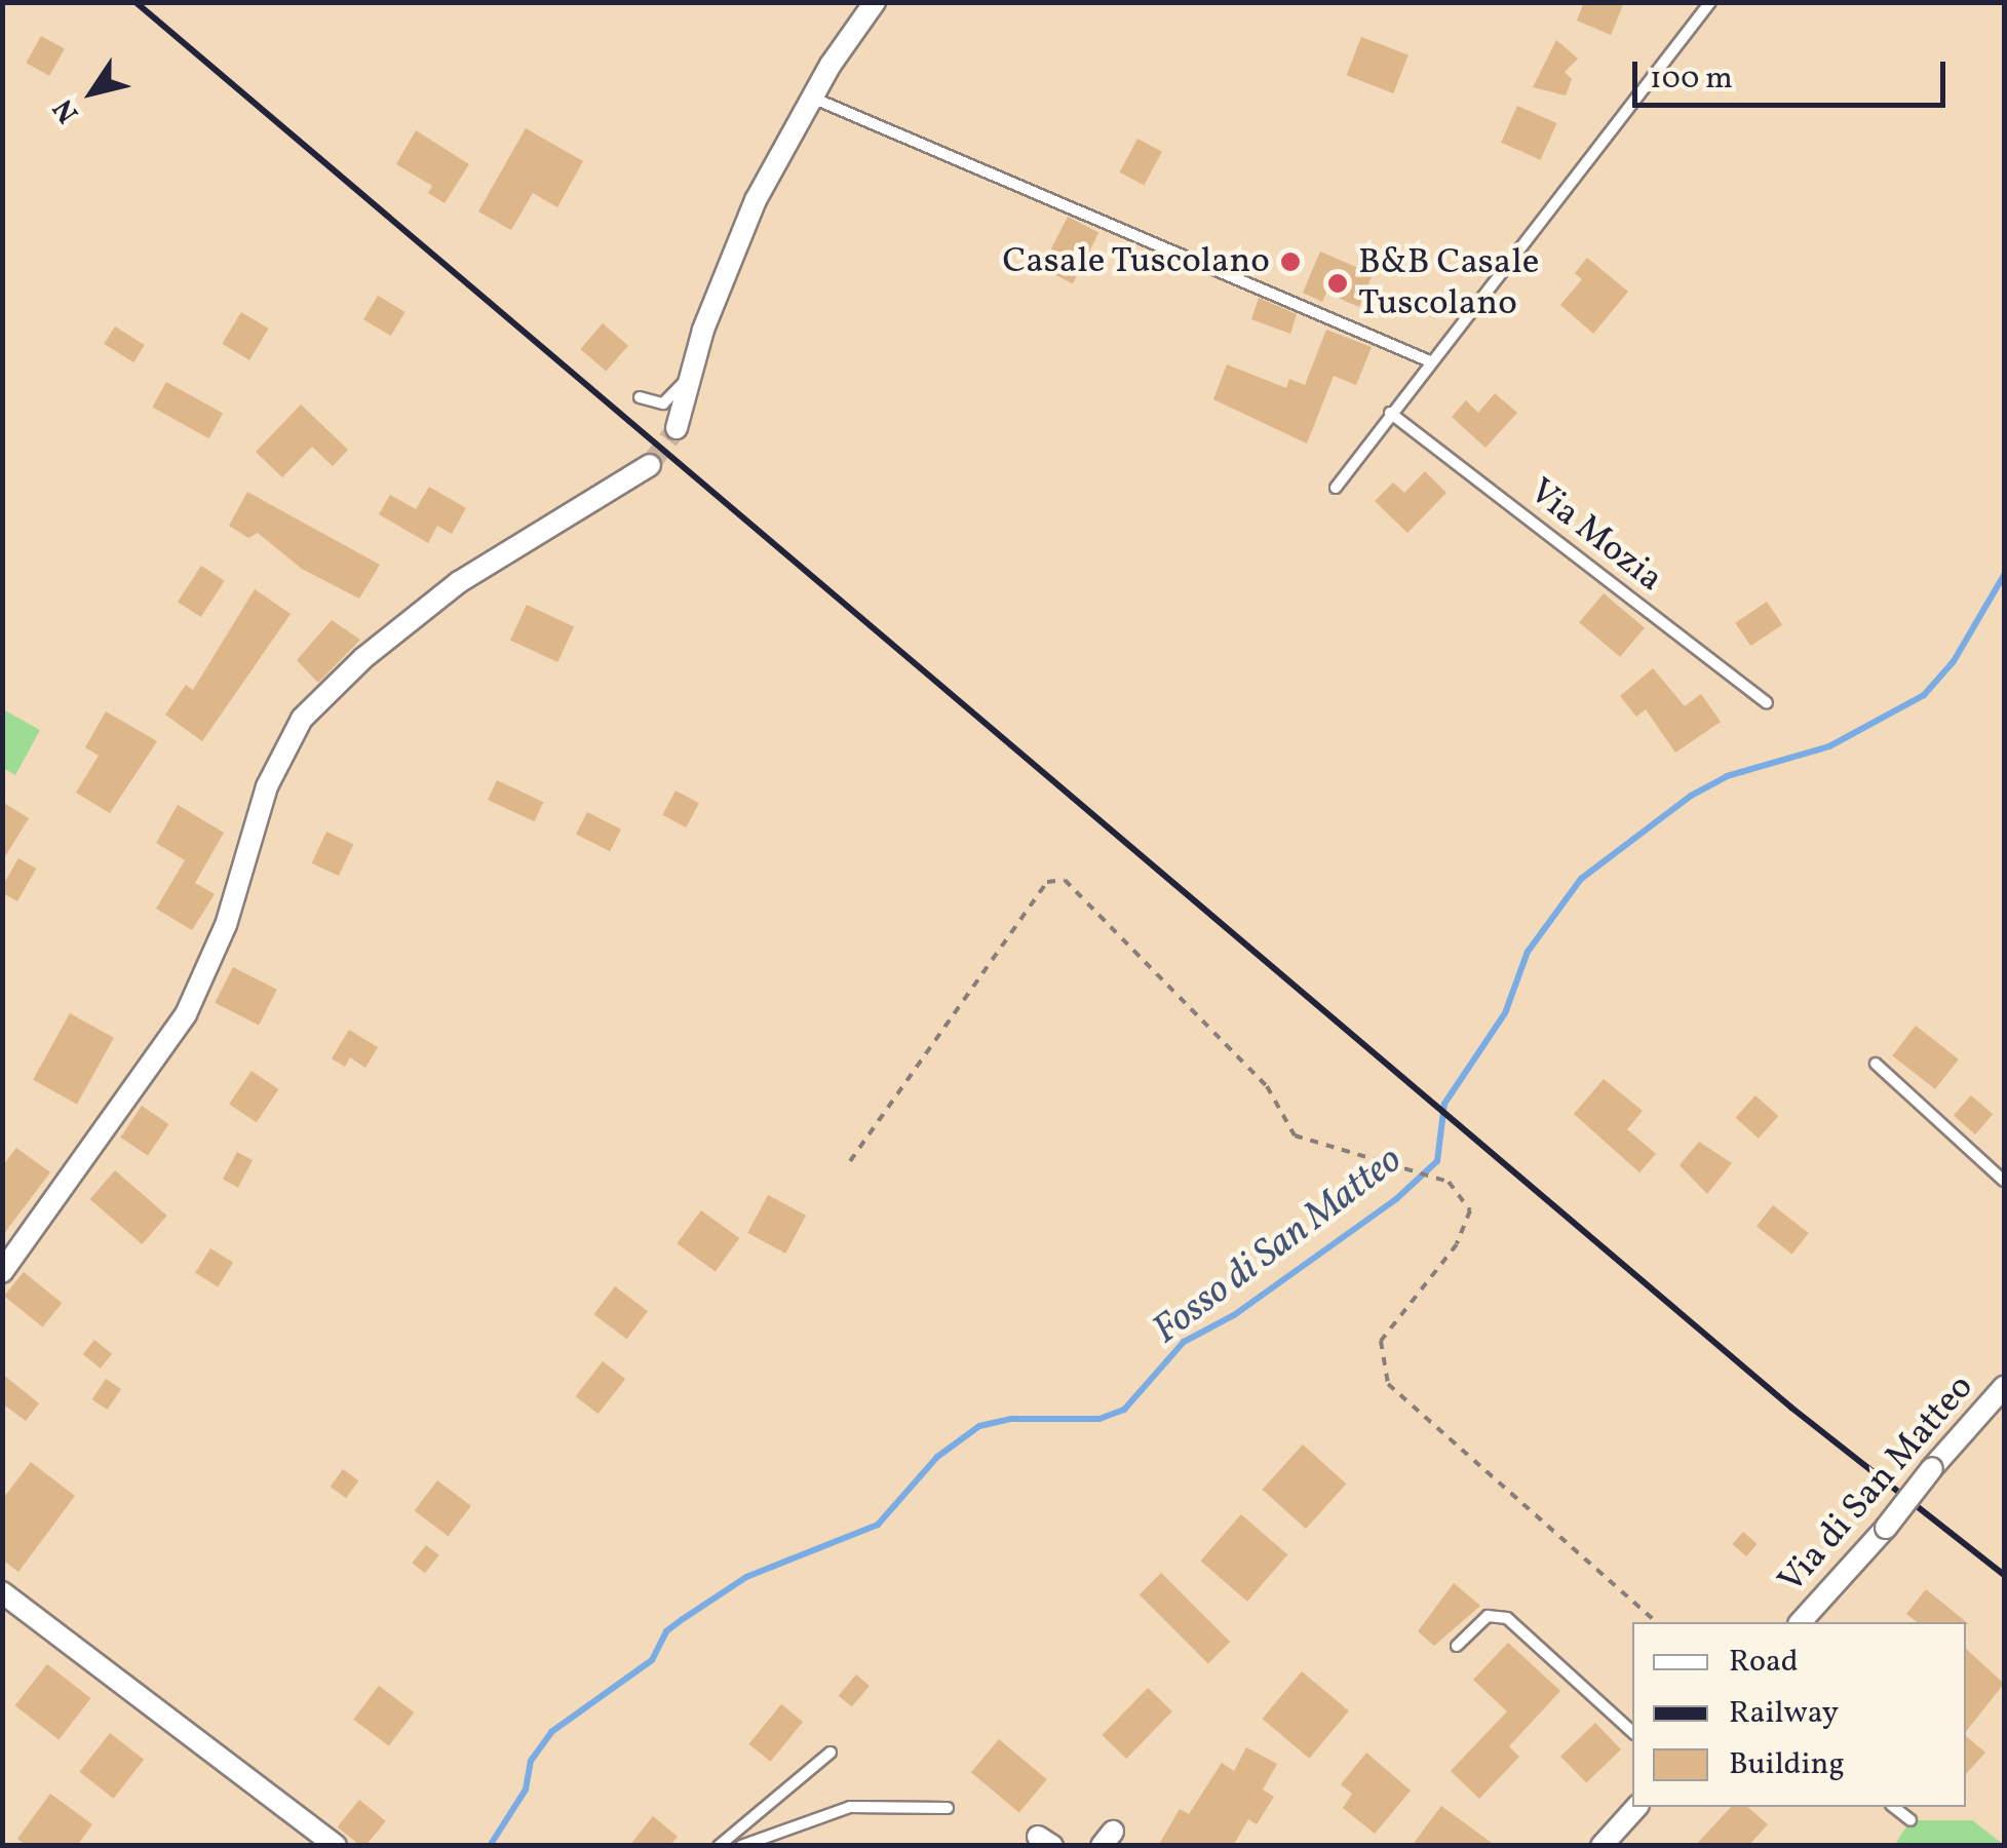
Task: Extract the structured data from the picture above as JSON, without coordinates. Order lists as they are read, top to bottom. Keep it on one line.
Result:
{"streets":{"street":["Via di San Matteo"],"lane":["Via Mozia"]},"water":["Fosso di San Matteo"],"places":["Casale Tuscolano","B&B Casale Tuscolano"],"legend":["Road","Railway","Building"],"scale_bar":"100 m","north":"bottom left"}
